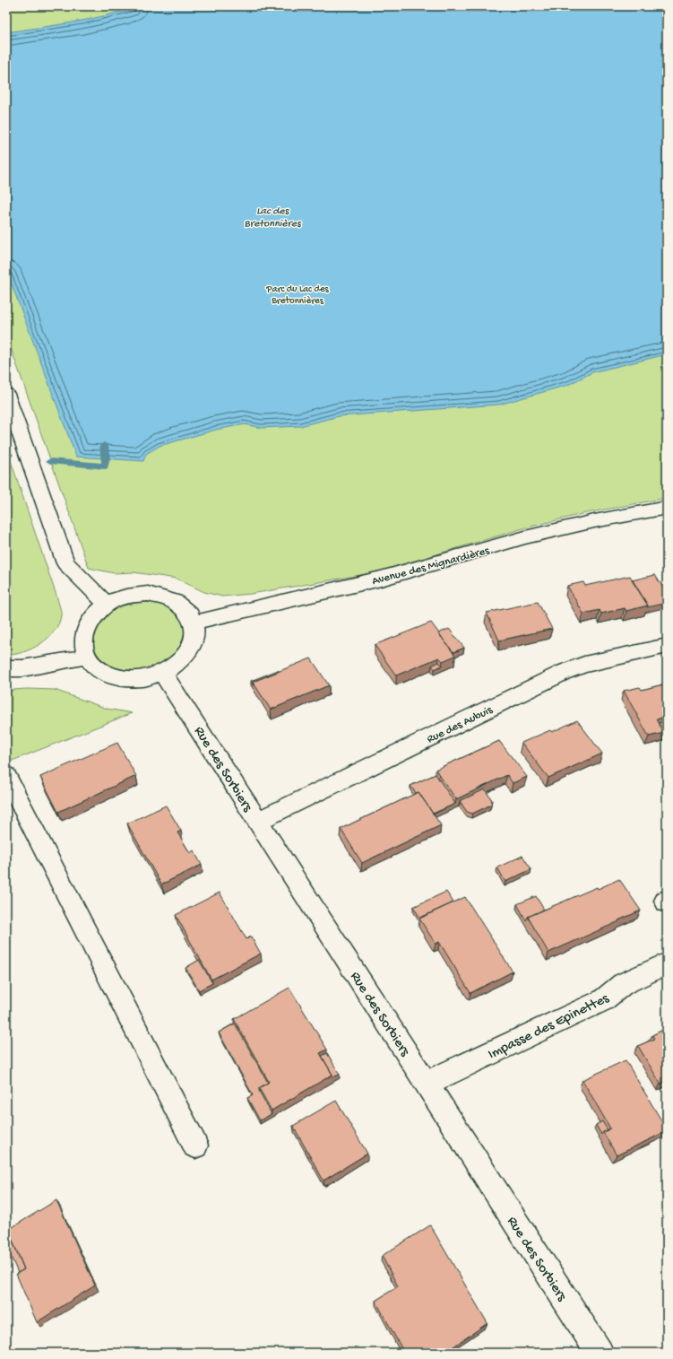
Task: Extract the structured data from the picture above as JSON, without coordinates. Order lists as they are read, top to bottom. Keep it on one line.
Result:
{"streets":{"street":["Avenue des Mignardières","Rue des Aubuis","Rue des Sorbiers","Impasse des Epinettes"]},"crossings":[["Avenue des Mignardières","Rue des Sorbiers"],["Rue des Aubuis","Rue des Sorbiers"],["Rue des Sorbiers","Impasse des Epinettes"]],"water":["Lac des Bretonnières"],"parks":["Parc du Lac des Bretonnières"]}
